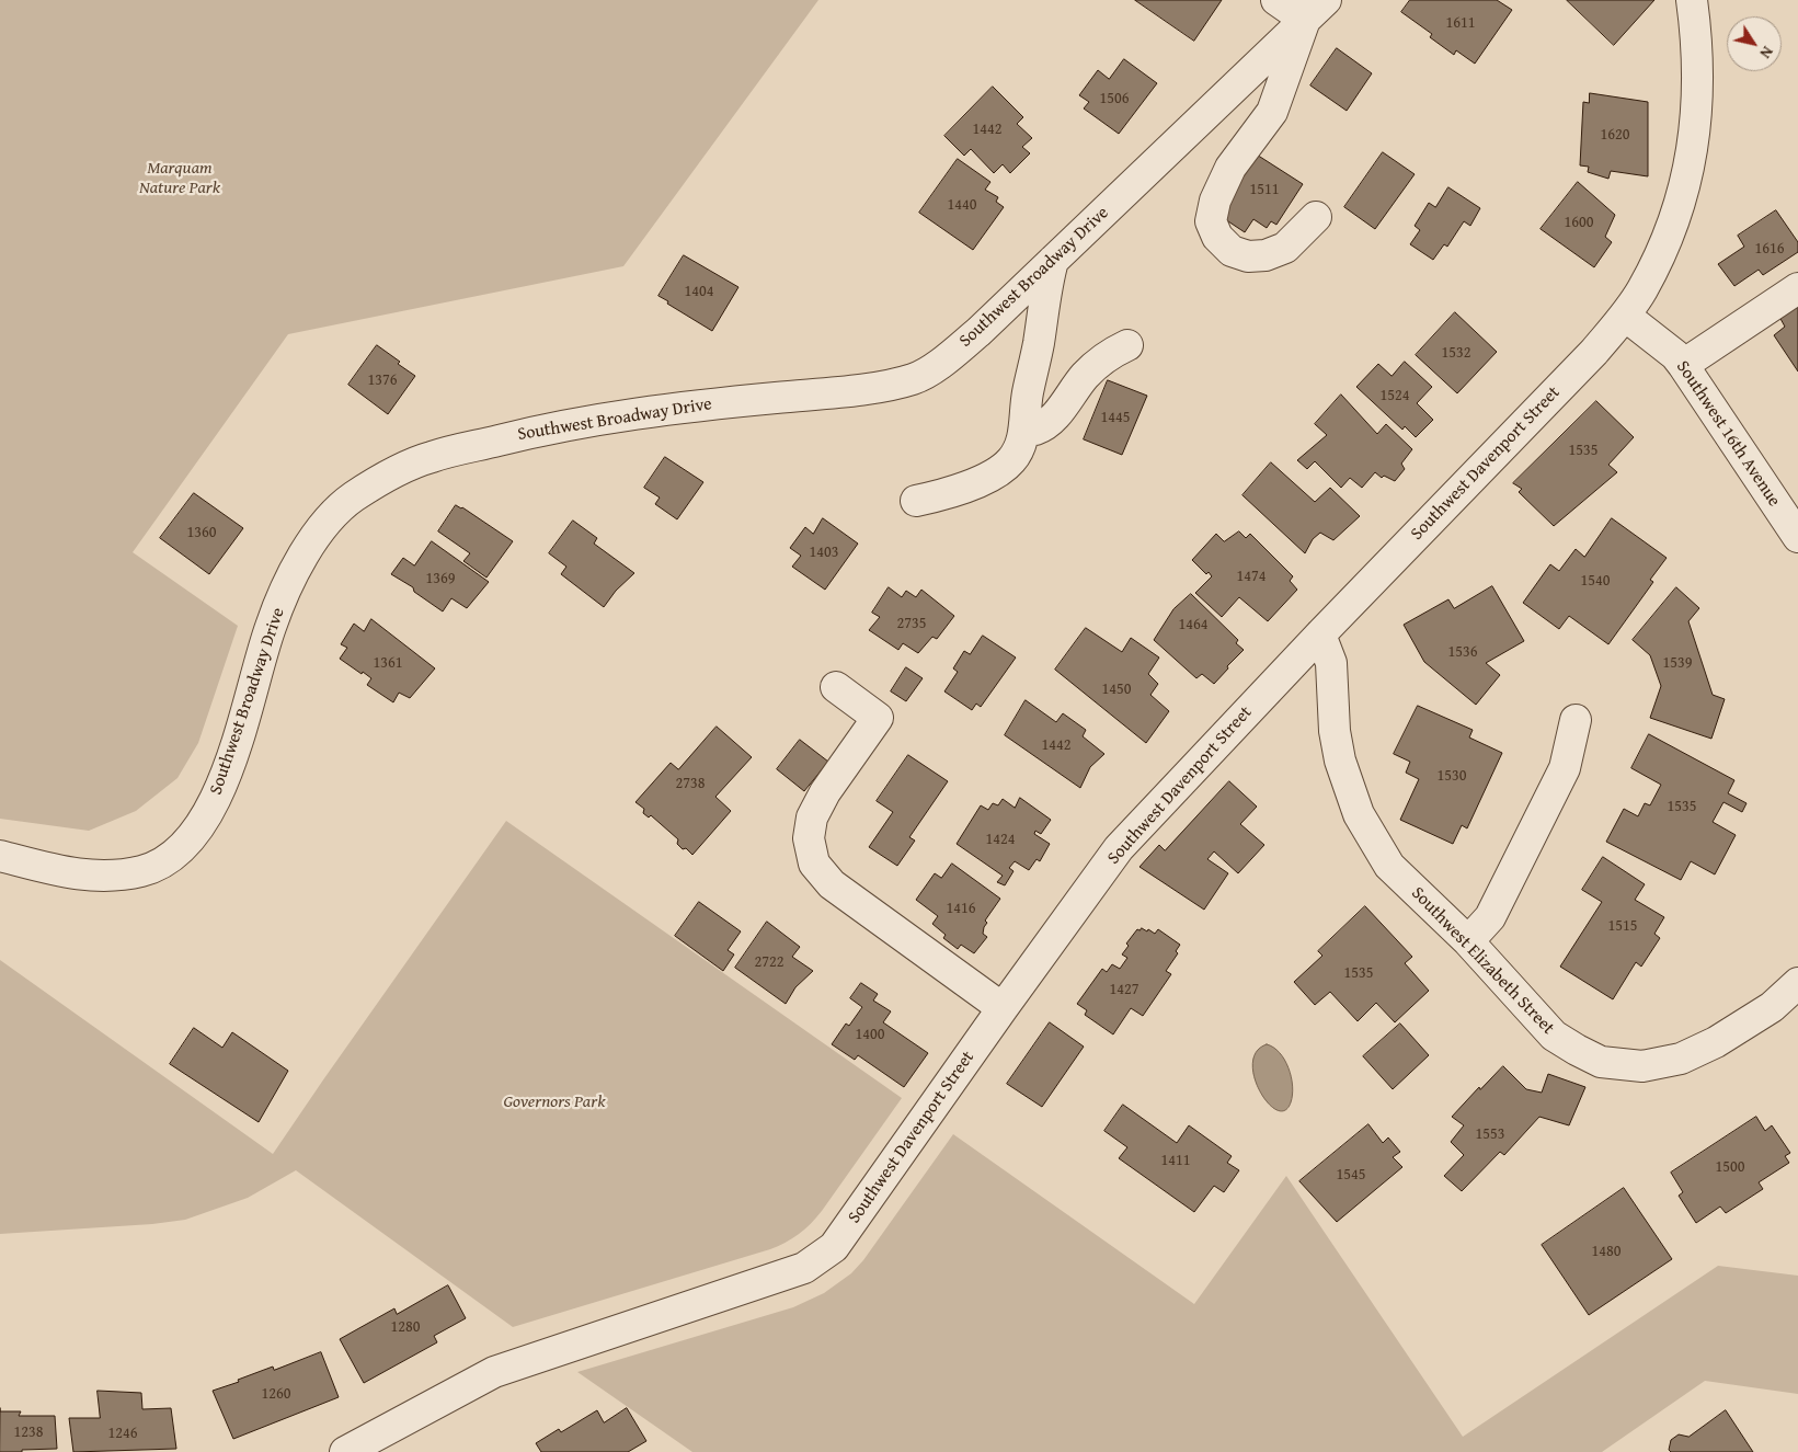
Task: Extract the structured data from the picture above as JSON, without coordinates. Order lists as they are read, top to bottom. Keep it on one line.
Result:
{"streets":{"street":["Southwest Broadway Drive","Southwest 16th Avenue","Southwest Davenport Street","Southwest Elizabeth Street"]},"crossings":[["Southwest 16th Avenue","Southwest Davenport Street"],["Southwest Davenport Street","Southwest Elizabeth Street"]],"parks":["Marquam Nature Park","Governors Park"],"house_numbers":["1611","1506","1442","1620","1511","1440","1600","1616","1404","1532","1376","1524","1445","1535","1360","1403","1474","1369","1540","2735","1464","1536","1361","1539","1450","1442","1530","2738","1535","1424","1416","1515","2722","1535","1427","1400","1553","1411","1500","1545","1480","1280","1260","1238","1246"],"north":"bottom right"}
